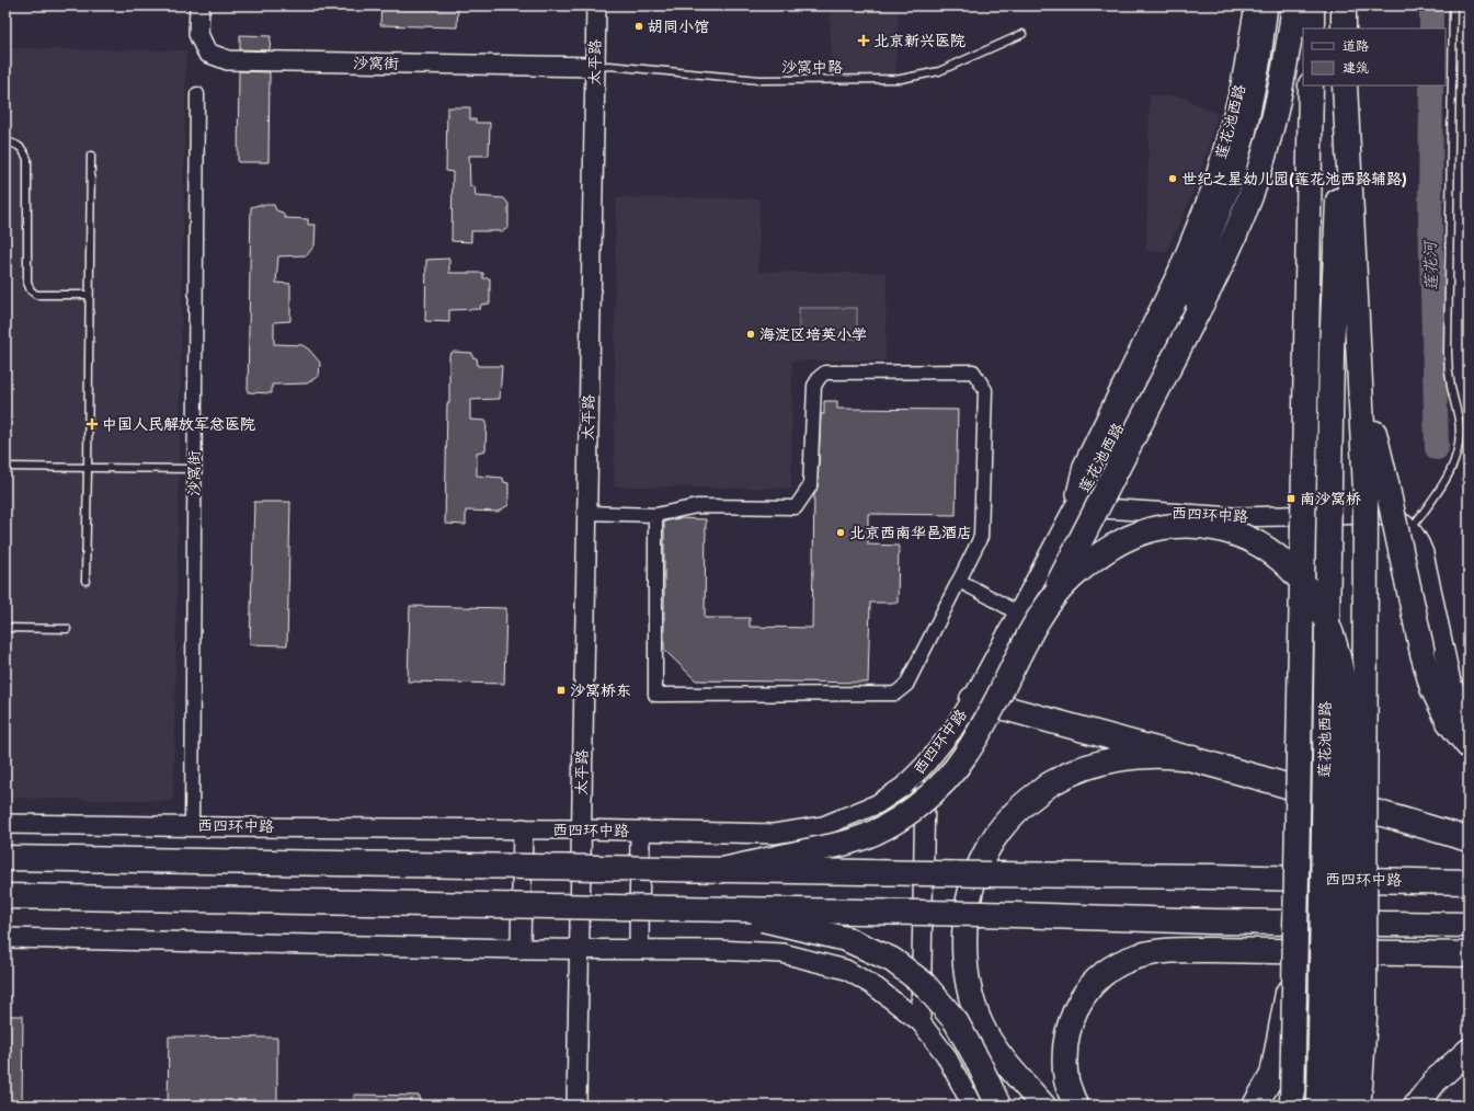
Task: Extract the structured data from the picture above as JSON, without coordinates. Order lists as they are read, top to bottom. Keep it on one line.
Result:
{"streets":{"highway":["莲花池西路","西四环中路"],"street":["太平路","沙窝街"],"lane":["沙窝中路"]},"crossings":[["太平路","沙窝街"],["太平路","沙窝中路"],["太平路","西四环中路"],["沙窝街","沙窝中路"],["沙窝街","西四环中路"],["莲花池西路","西四环中路"]],"water":["莲花河"],"places":{"other":["胡同小馆","世纪之星幼儿园(莲花池西路辅路)","海淀区培英小学","北京西南华邑酒店"],"health":["北京新兴医院","中国人民解放军总医院"],"transit":["南沙窝桥","沙窝桥东"]},"legend":["道路","建筑"]}
